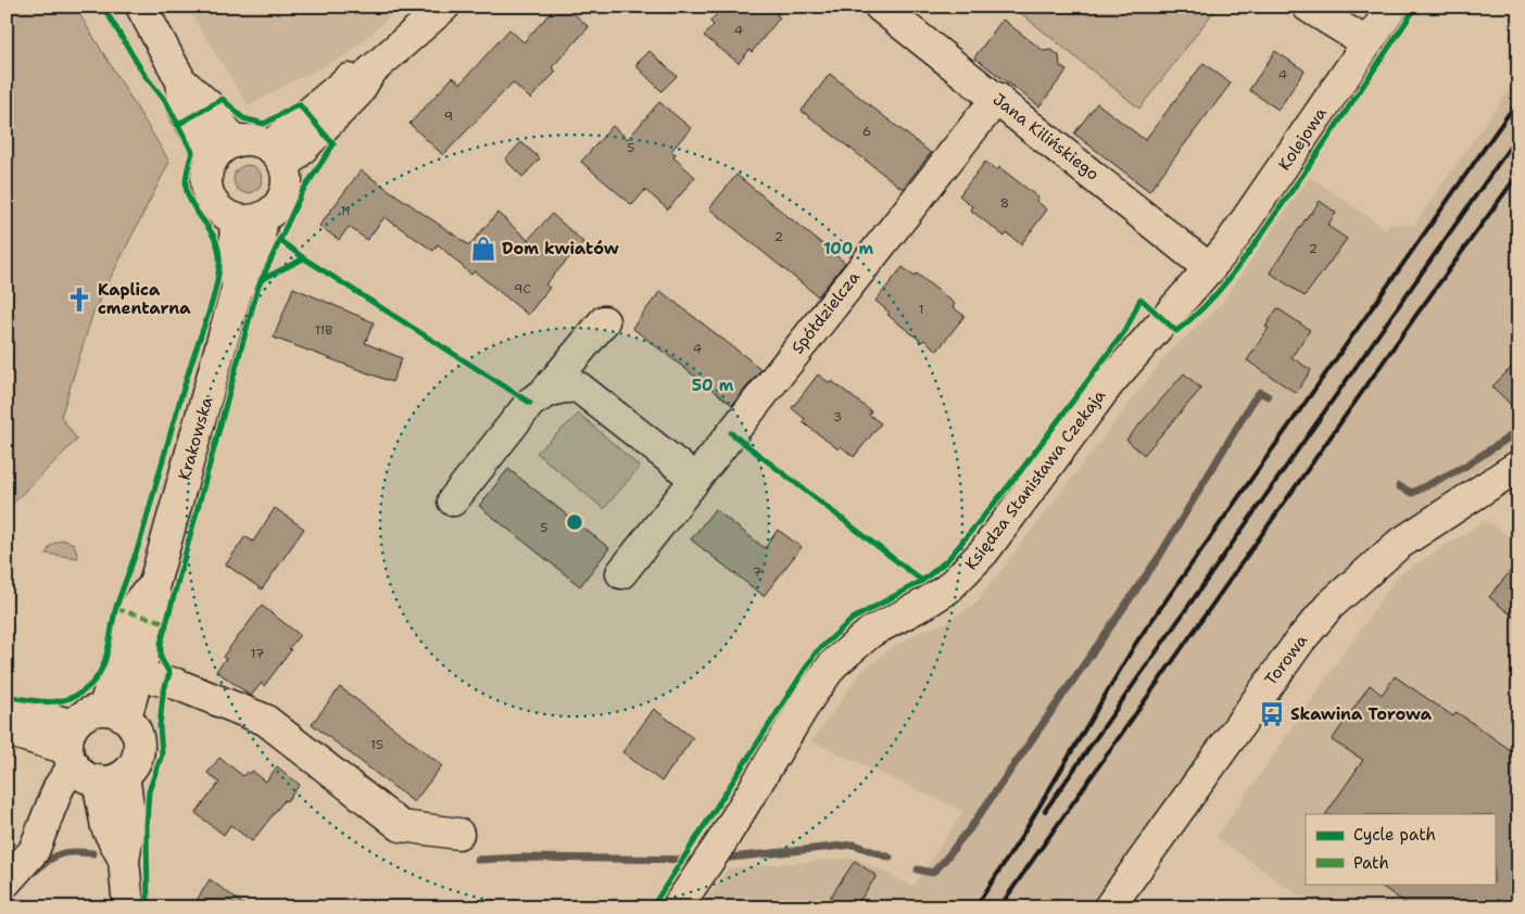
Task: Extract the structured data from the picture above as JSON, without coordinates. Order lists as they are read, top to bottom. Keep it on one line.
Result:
{"streets":{"street":["Jana Kilińskiego","Kolejowa","Spółdzielcza","Krakowska","Księdza Stanisława Czekaja","Torowa"]},"crossings":[["Jana Kilińskiego","Kolejowa"],["Jana Kilińskiego","Spółdzielcza"],["Jana Kilińskiego","Księdza Stanisława Czekaja"],["Kolejowa","Księdza Stanisława Czekaja"]],"places":{"shop":["Dom kwiatów"],"church":["Kaplica cmentarna"],"bus stop":["Skawina Torowa"]},"house_numbers":["4","4","9","6","5","8","11","2","2","9C","1","11B","4","3","5","7","17","15"],"legend":["Cycle path","Path"],"rings":["100 m","50 m"]}
